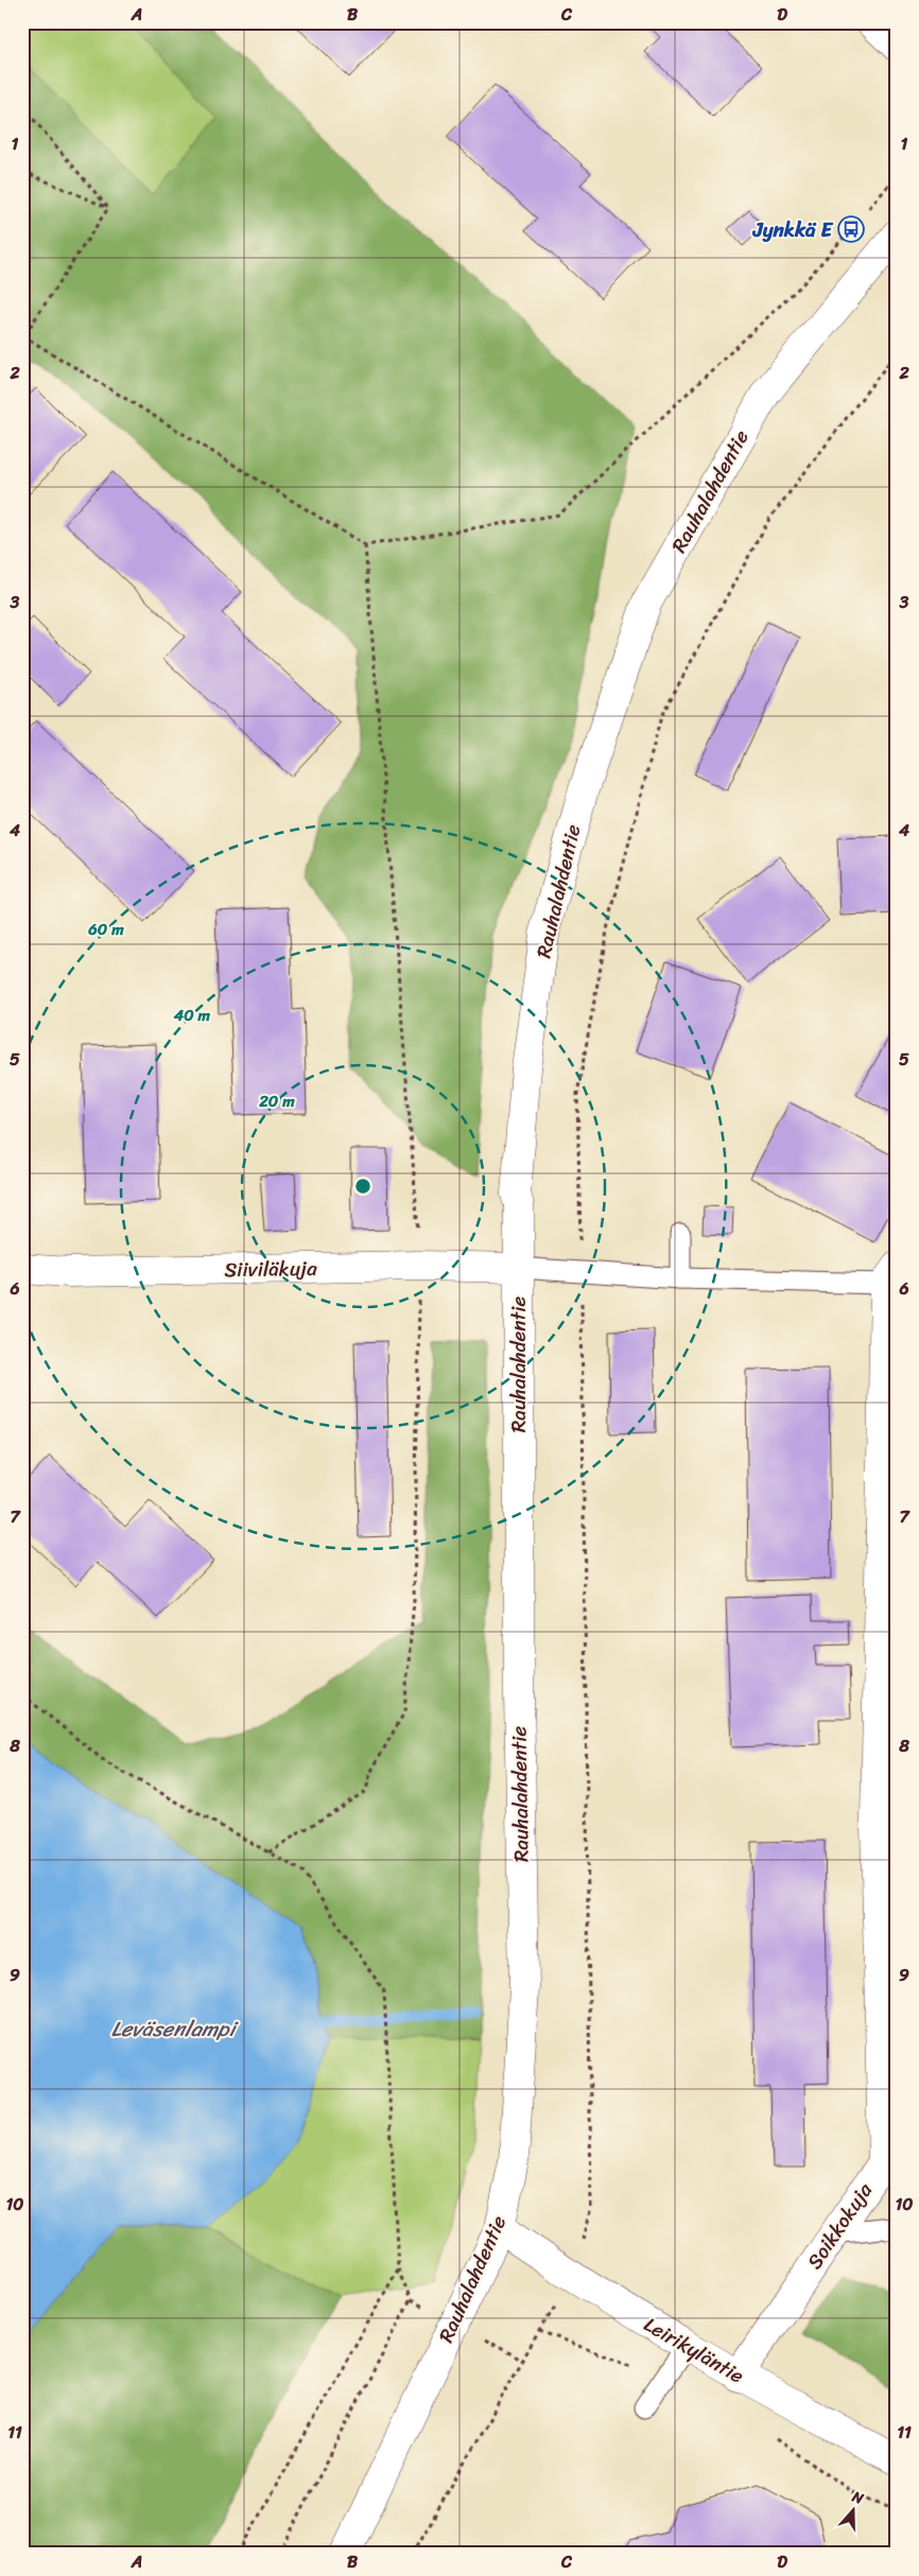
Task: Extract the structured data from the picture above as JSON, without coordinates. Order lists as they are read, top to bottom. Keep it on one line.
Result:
{"streets":{"main road":["Rauhalahdentie","Siiviläkuja","Soikkokuja","Leirikyläntie"]},"crossings":[["Rauhalahdentie","Siiviläkuja"],["Rauhalahdentie","Leirikyläntie"],["Soikkokuja","Leirikyläntie"]],"water":["Leväsenlampi"],"places":{"bus stop":["Jynkkä E"]},"north":"top","grid":{"columns":["A","B","C","D"],"rows":["1","2","3","4","5","6","7","8","9","10","11"]},"rings":["60 m","40 m","20 m"]}
